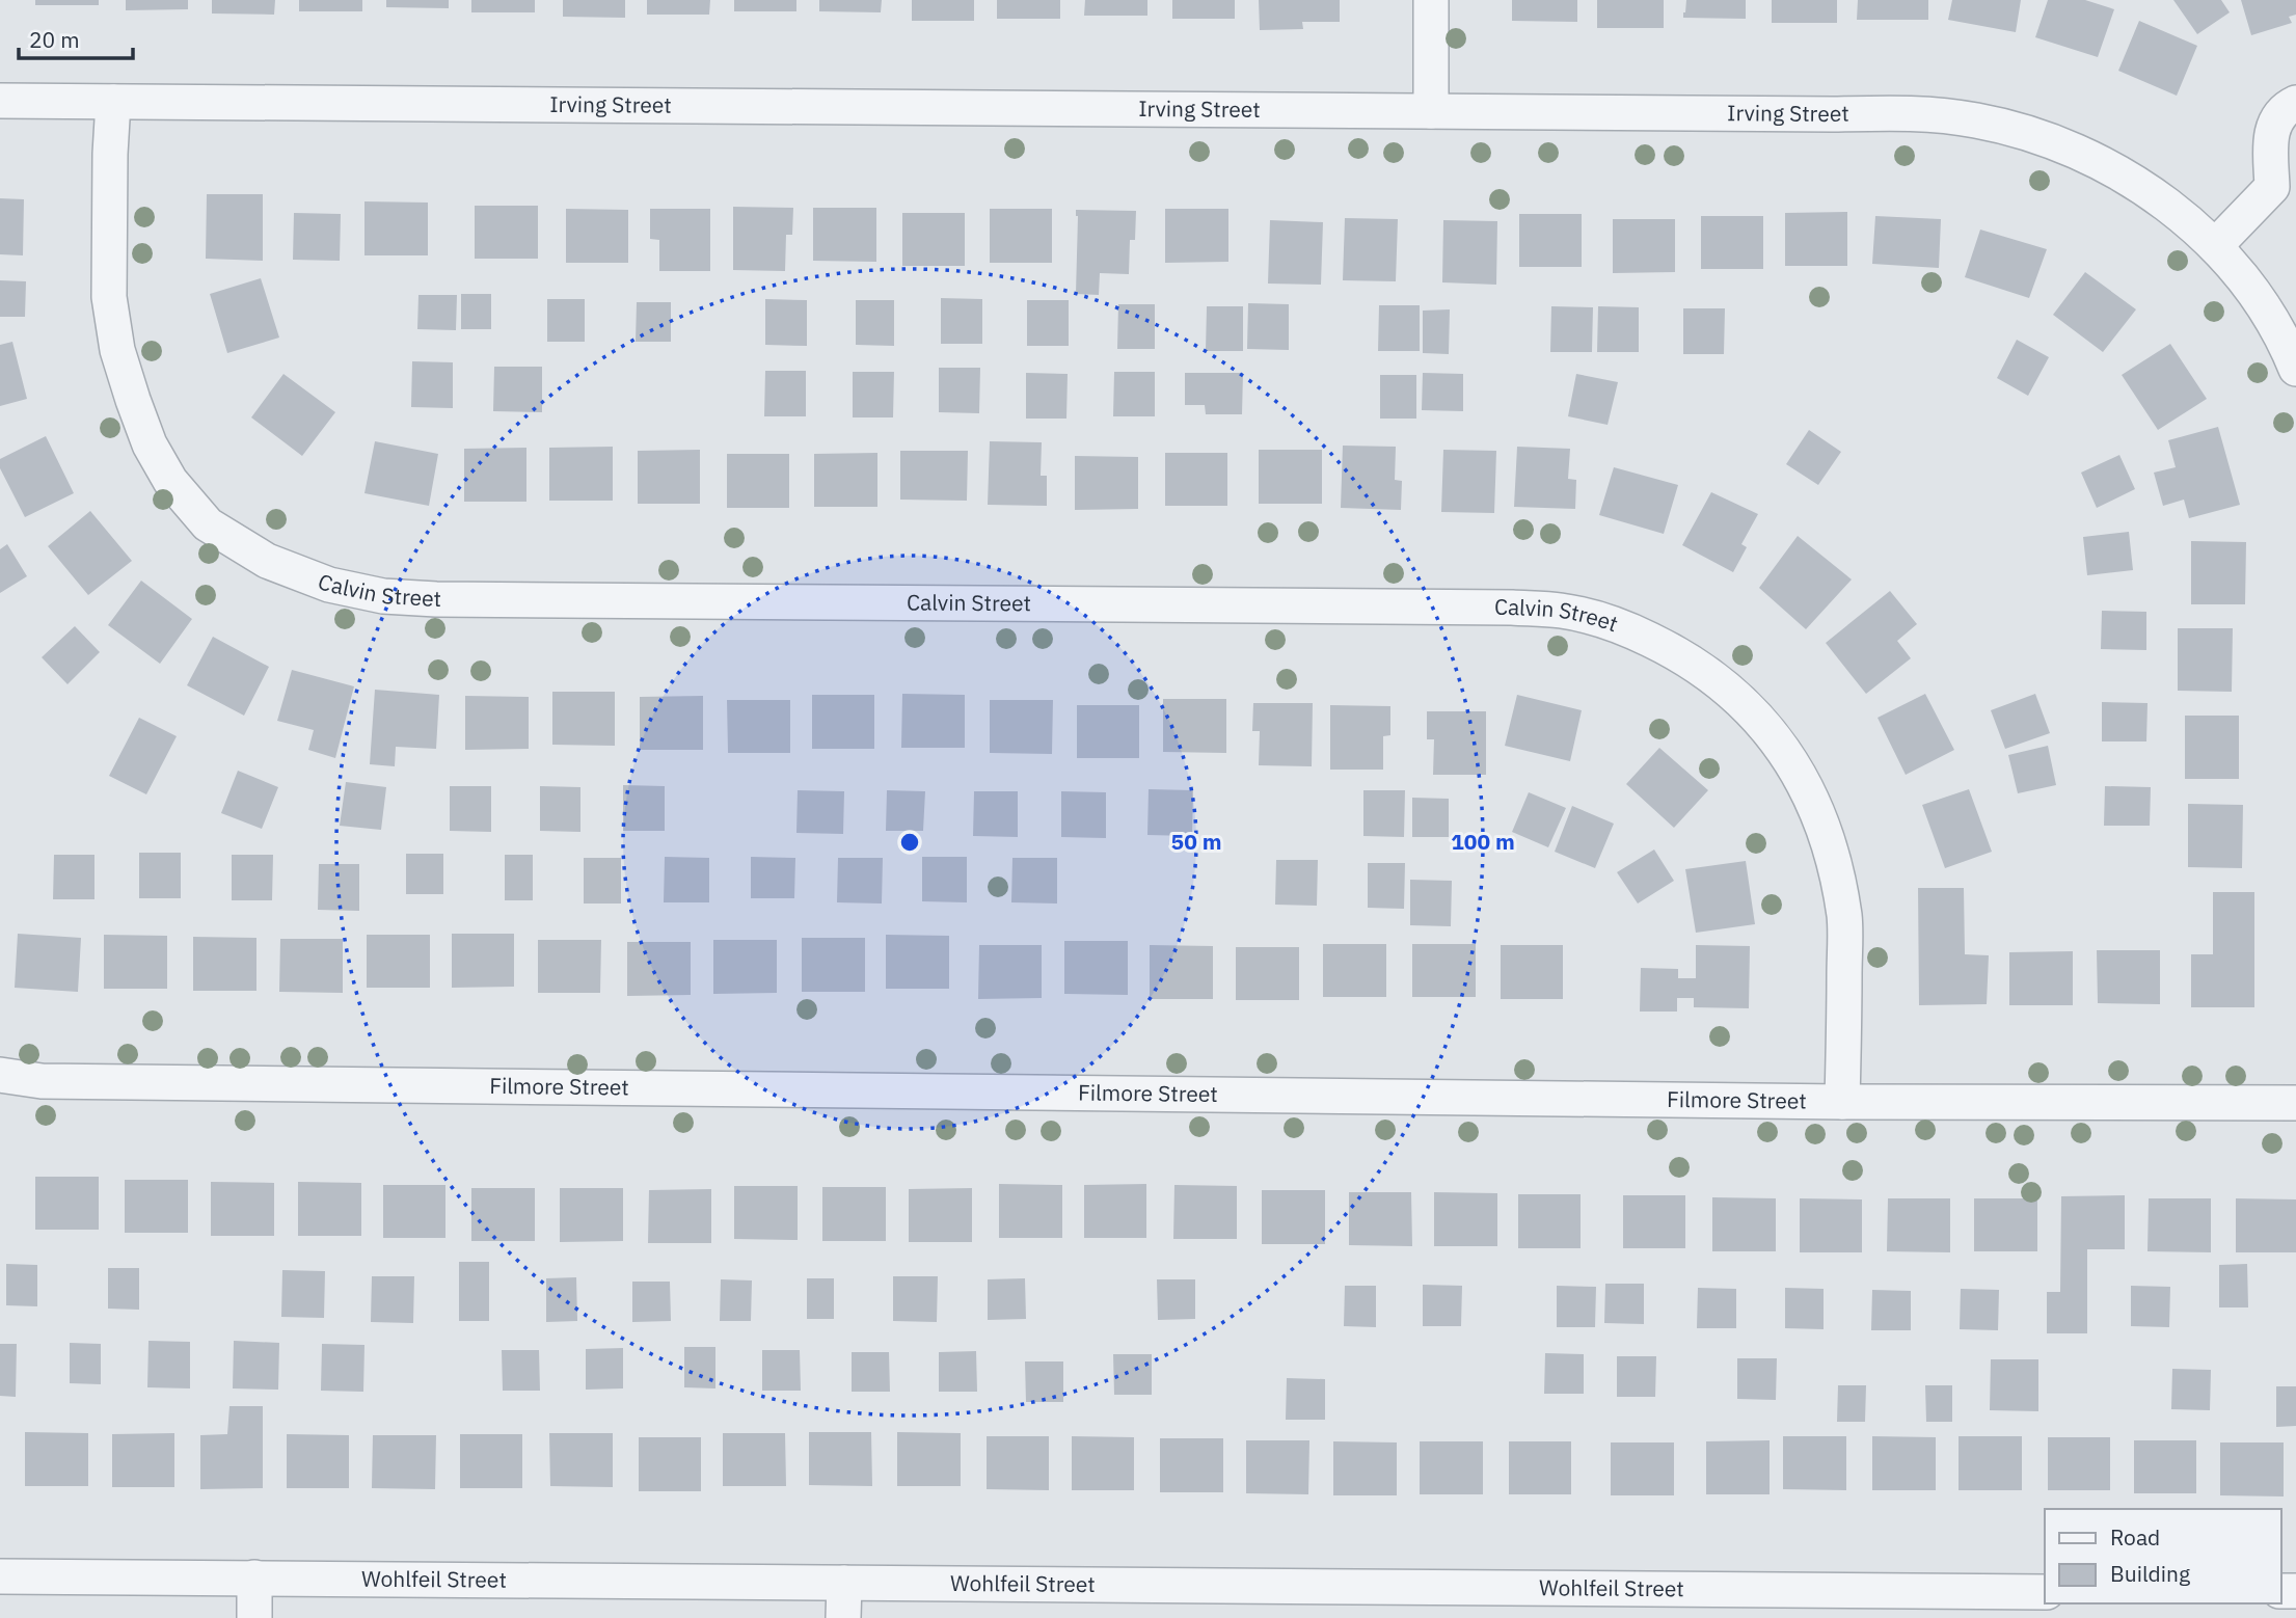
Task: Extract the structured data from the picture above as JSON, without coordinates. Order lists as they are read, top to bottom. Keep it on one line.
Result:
{"streets":{"street":["Irving Street","Calvin Street","Filmore Street","Wohlfeil Street"]},"crossings":[["Irving Street","Calvin Street"],["Calvin Street","Filmore Street"]],"legend":["Road","Building"],"scale_bar":"20 m","rings":["50 m","100 m"]}
